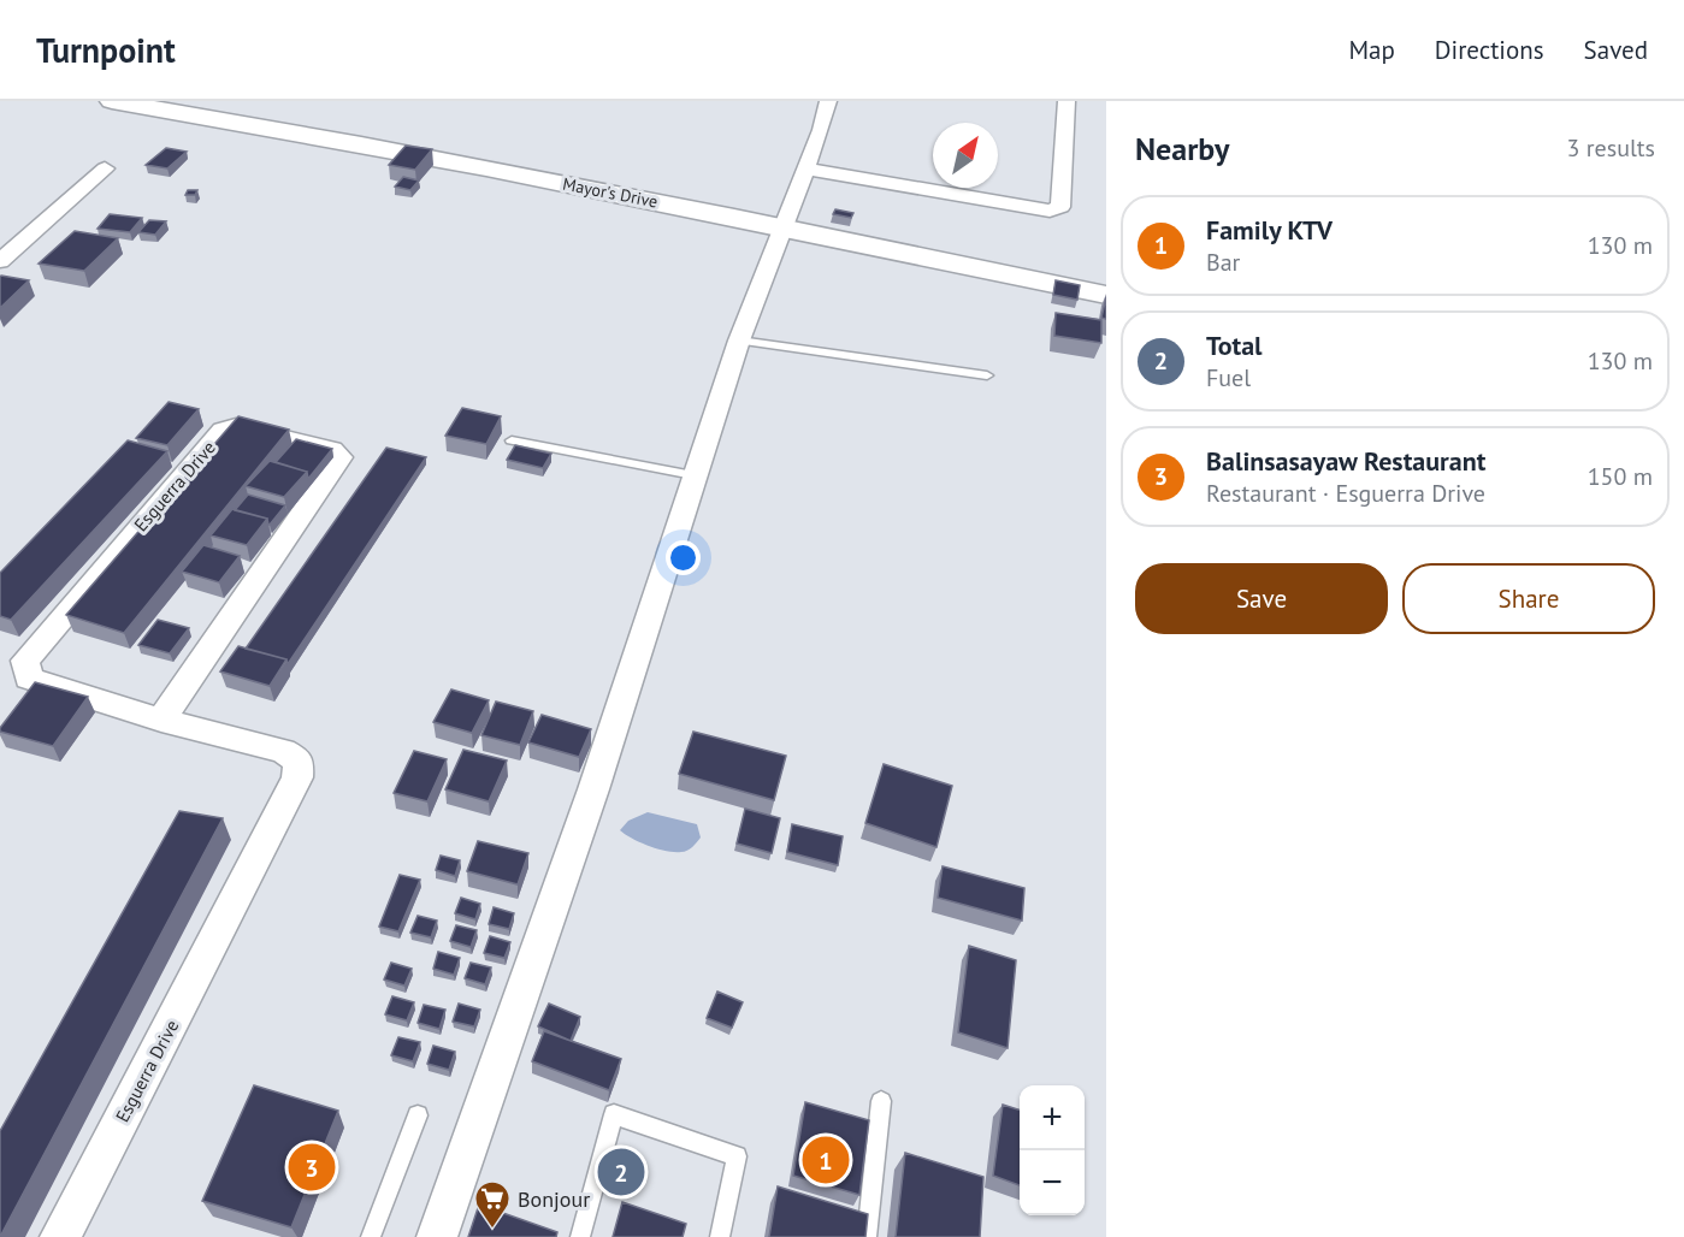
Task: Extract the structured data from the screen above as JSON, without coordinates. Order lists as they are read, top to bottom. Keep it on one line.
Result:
{"streets":{"street":["Mayor's Drive","Esguerra Drive"]},"places":{"supermarket":["Bonjour"]},"north":"top right","page":{"header":"Turnpoint","nav":["Map","Directions","Saved"],"heading":["Nearby","3 results"],"list":[{"mark":"1","name":"Family KTV","note":"Bar","value":"130 m"},{"mark":"2","name":"Total","note":"Fuel","value":"130 m"},{"mark":"3","name":"Balinsasayaw Restaurant","note":"Restaurant · Esguerra Drive","value":"150 m"}],"buttons":["Save","Share"],"map_buttons":["+","−"],"pins":["1","3","2"]}}
